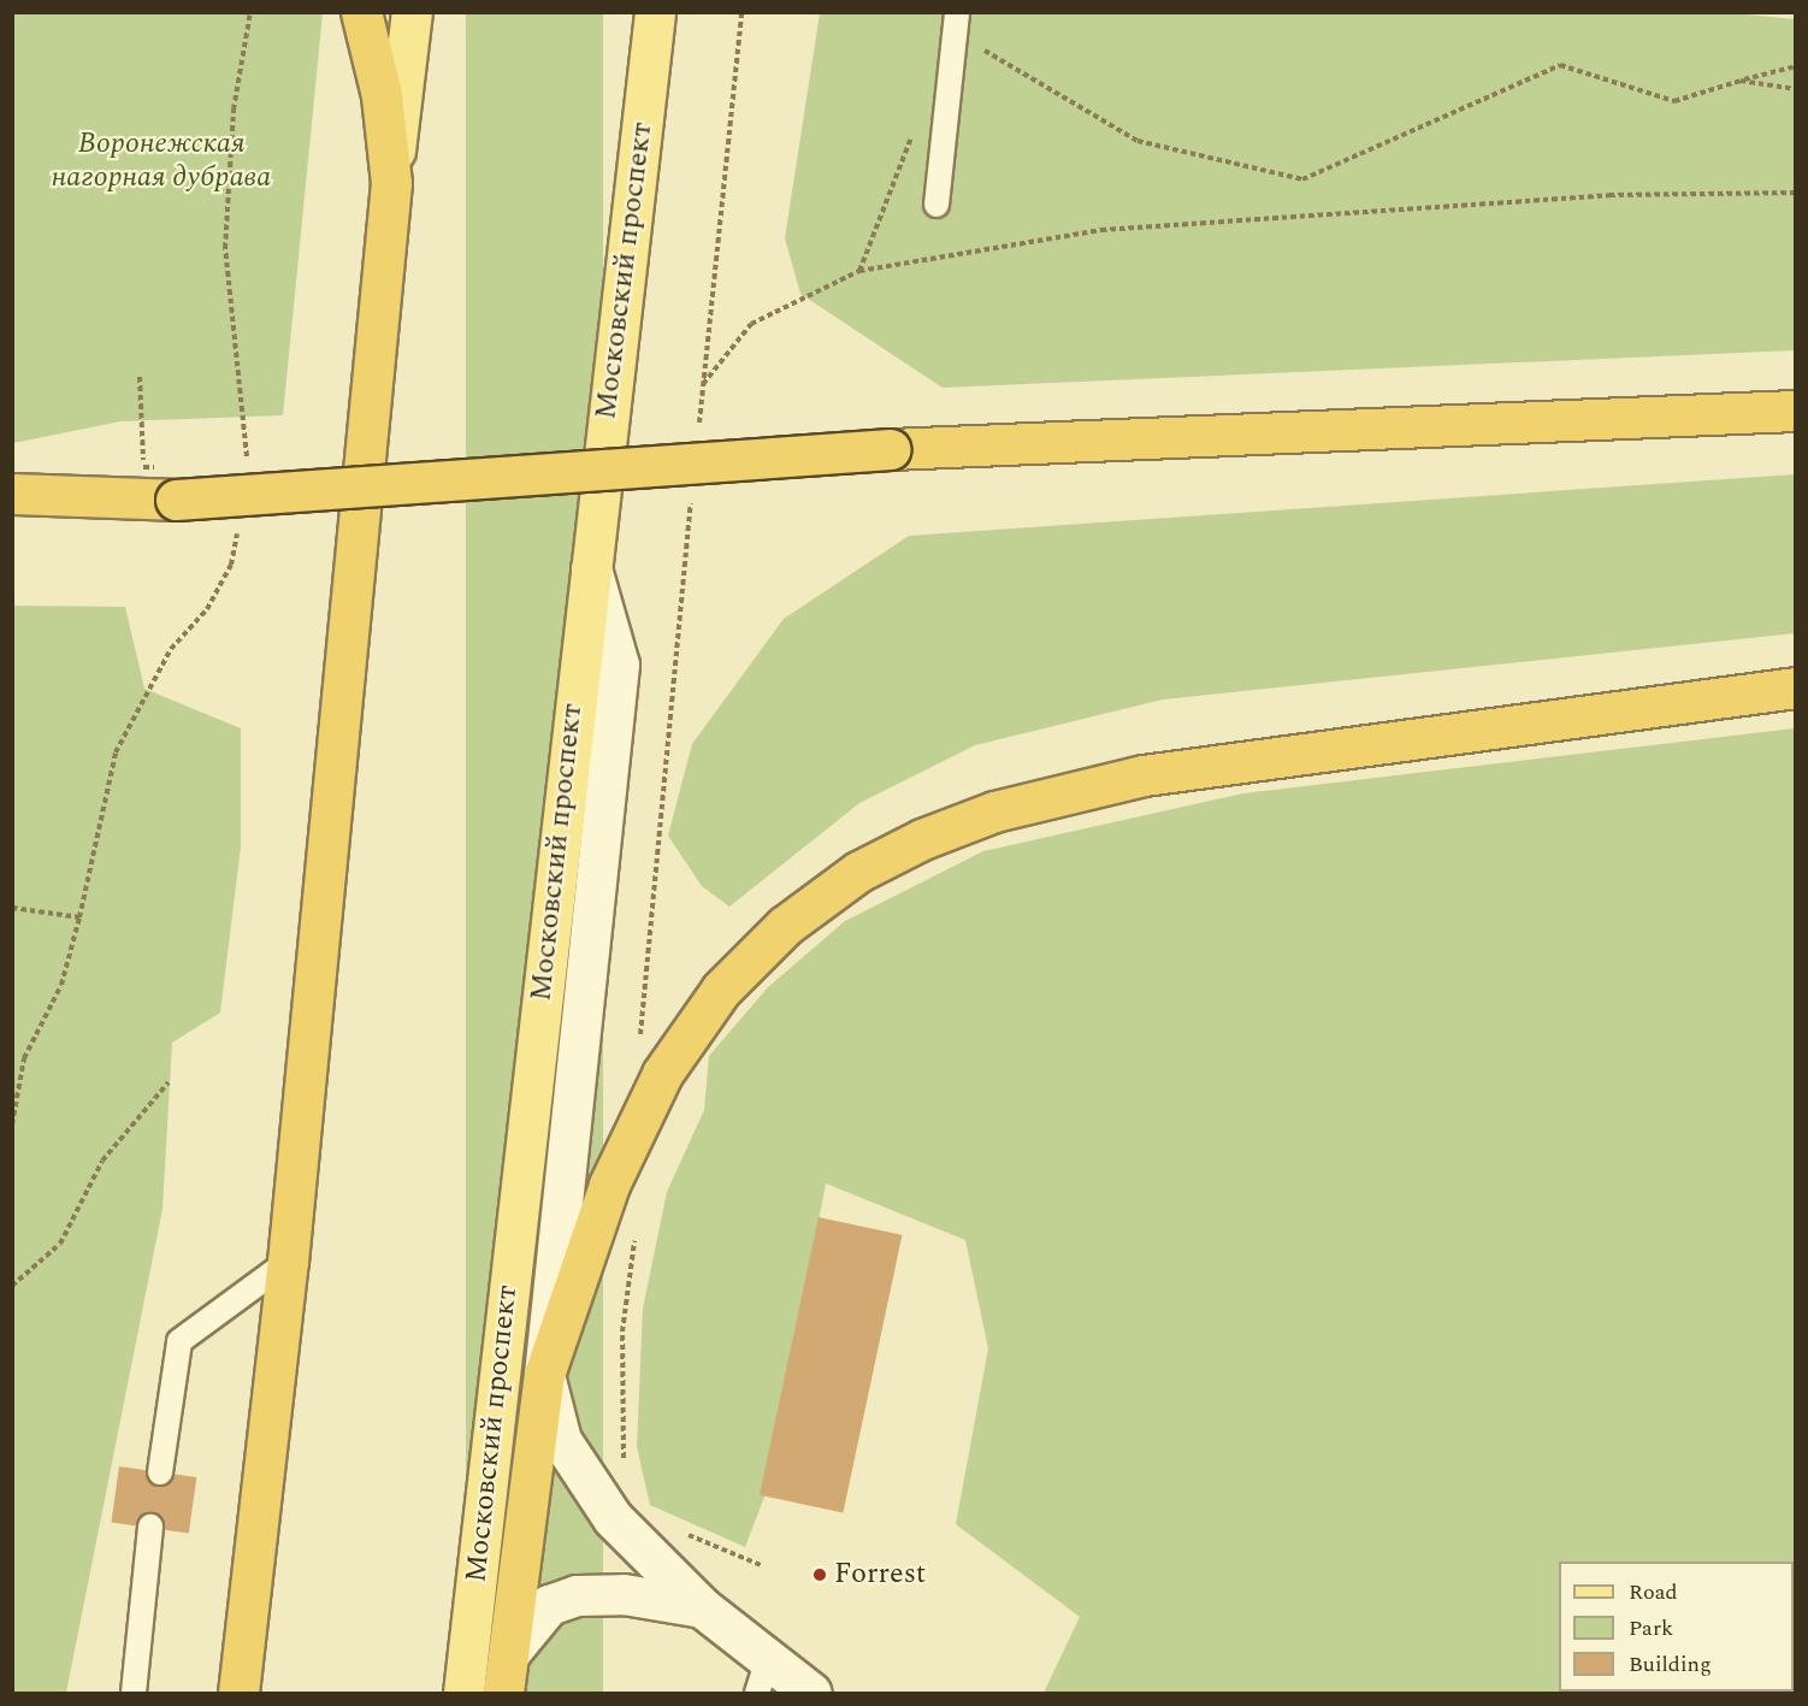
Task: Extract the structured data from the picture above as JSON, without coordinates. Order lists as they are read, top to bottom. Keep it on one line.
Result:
{"streets":{"main road":["Московский проспект"]},"parks":["Воронежская нагорная дубрава"],"places":["Forrest"],"legend":["Road","Park","Building"]}
